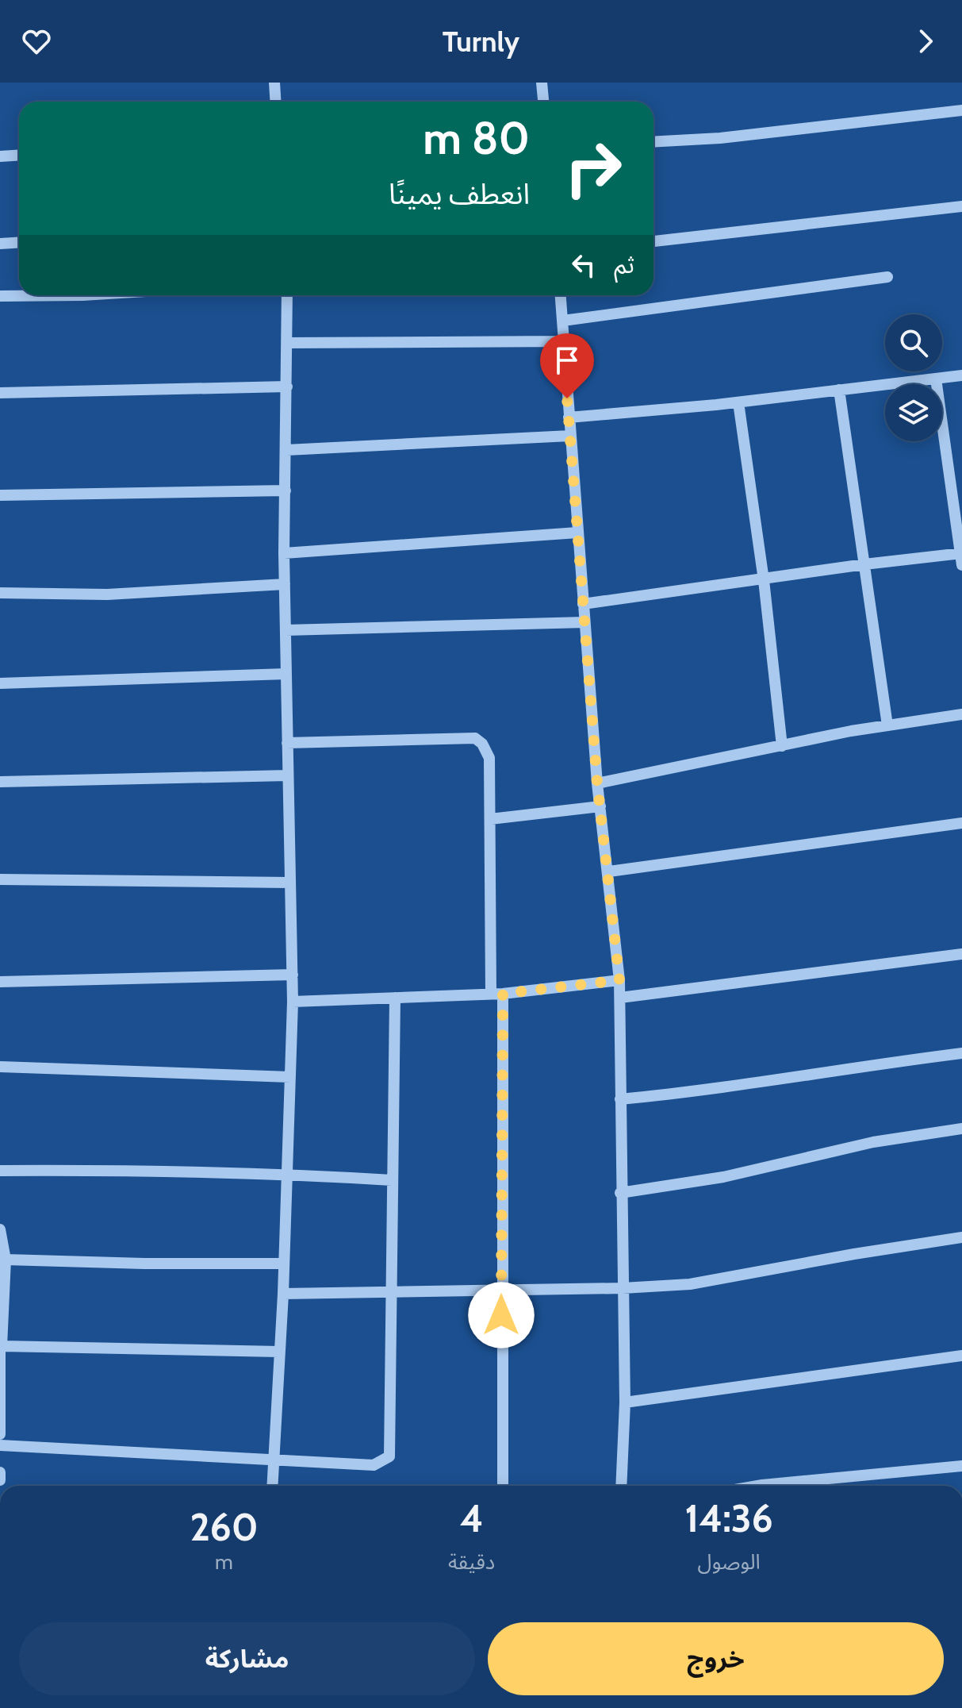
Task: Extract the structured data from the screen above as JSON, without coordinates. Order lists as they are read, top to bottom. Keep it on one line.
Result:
{"page":{"header":"Turnly","turn":["80 m","انعطف يمينًا"],"then":"ثم","eta":["14:36","الوصول","4","دقيقة","260","m"],"buttons":["خروج","مشاركة"]}}
